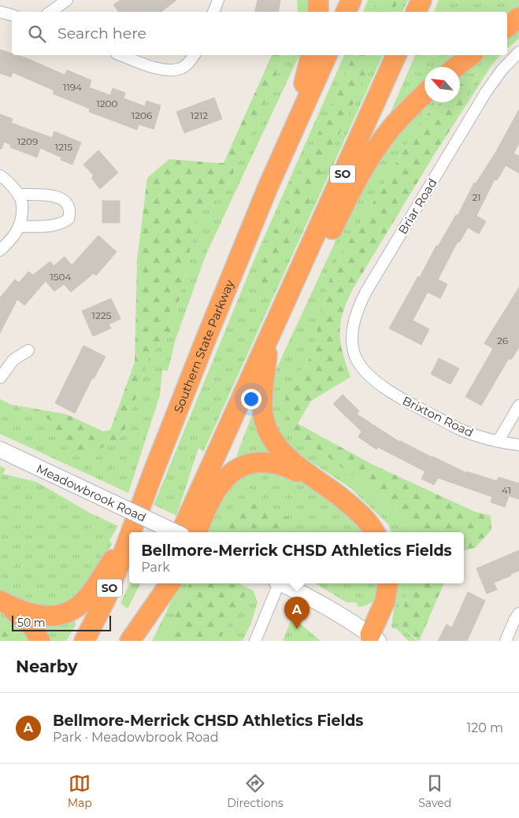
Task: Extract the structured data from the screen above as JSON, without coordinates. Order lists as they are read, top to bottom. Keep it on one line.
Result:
{"streets":{"highway":["SO","Southern State Parkway"],"street":["Briar Road","Brixton Road","Meadowbrook Road"]},"crossings":[["Briar Road","Brixton Road"]],"house_numbers":["1194","1200","1206","1212","1209","1215","21","1504","1225","26","41"],"scale_bar":"50 m","north":"top left","page":{"search":"Search here","popup":["Bellmore-Merrick CHSD Athletics Fields","Park"],"pins":"A","scale":"50 m","heading":"Nearby","list":[{"mark":"A","name":"Bellmore-Merrick CHSD Athletics Fields","note":"Park · Meadowbrook Road","value":"120 m"}],"nav":["Map","Directions","Saved"]}}
